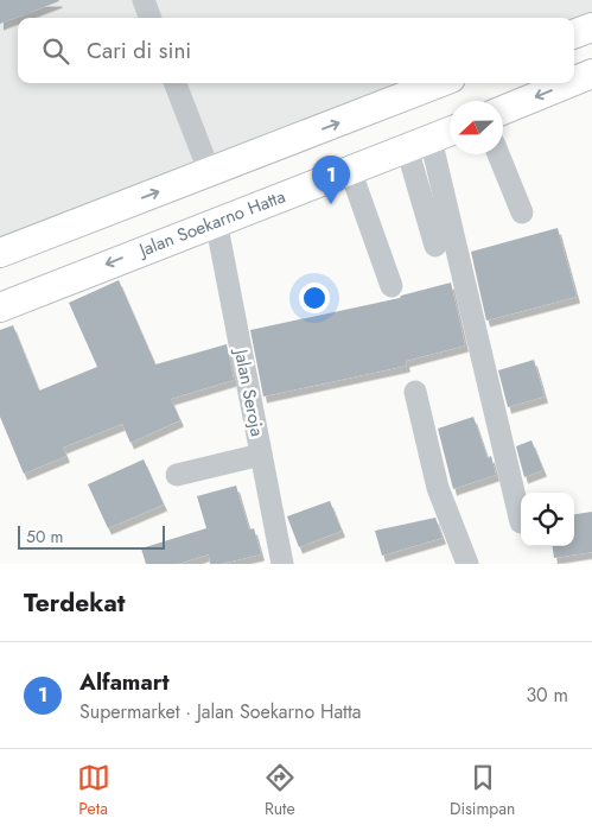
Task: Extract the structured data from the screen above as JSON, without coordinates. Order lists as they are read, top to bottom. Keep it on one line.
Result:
{"streets":{"main road":["Jalan Soekarno Hatta"],"street":["Jalan Seroja"]},"crossings":[["Jalan Soekarno Hatta","Jalan Seroja"]],"scale_bar":"50 m","north":"left","page":{"search":"Cari di sini","pins":"1","scale":"50 m","heading":"Terdekat","list":[{"mark":"1","name":"Alfamart","note":"Supermarket · Jalan Soekarno Hatta","value":"30 m"}],"nav":["Peta","Rute","Disimpan"]}}
